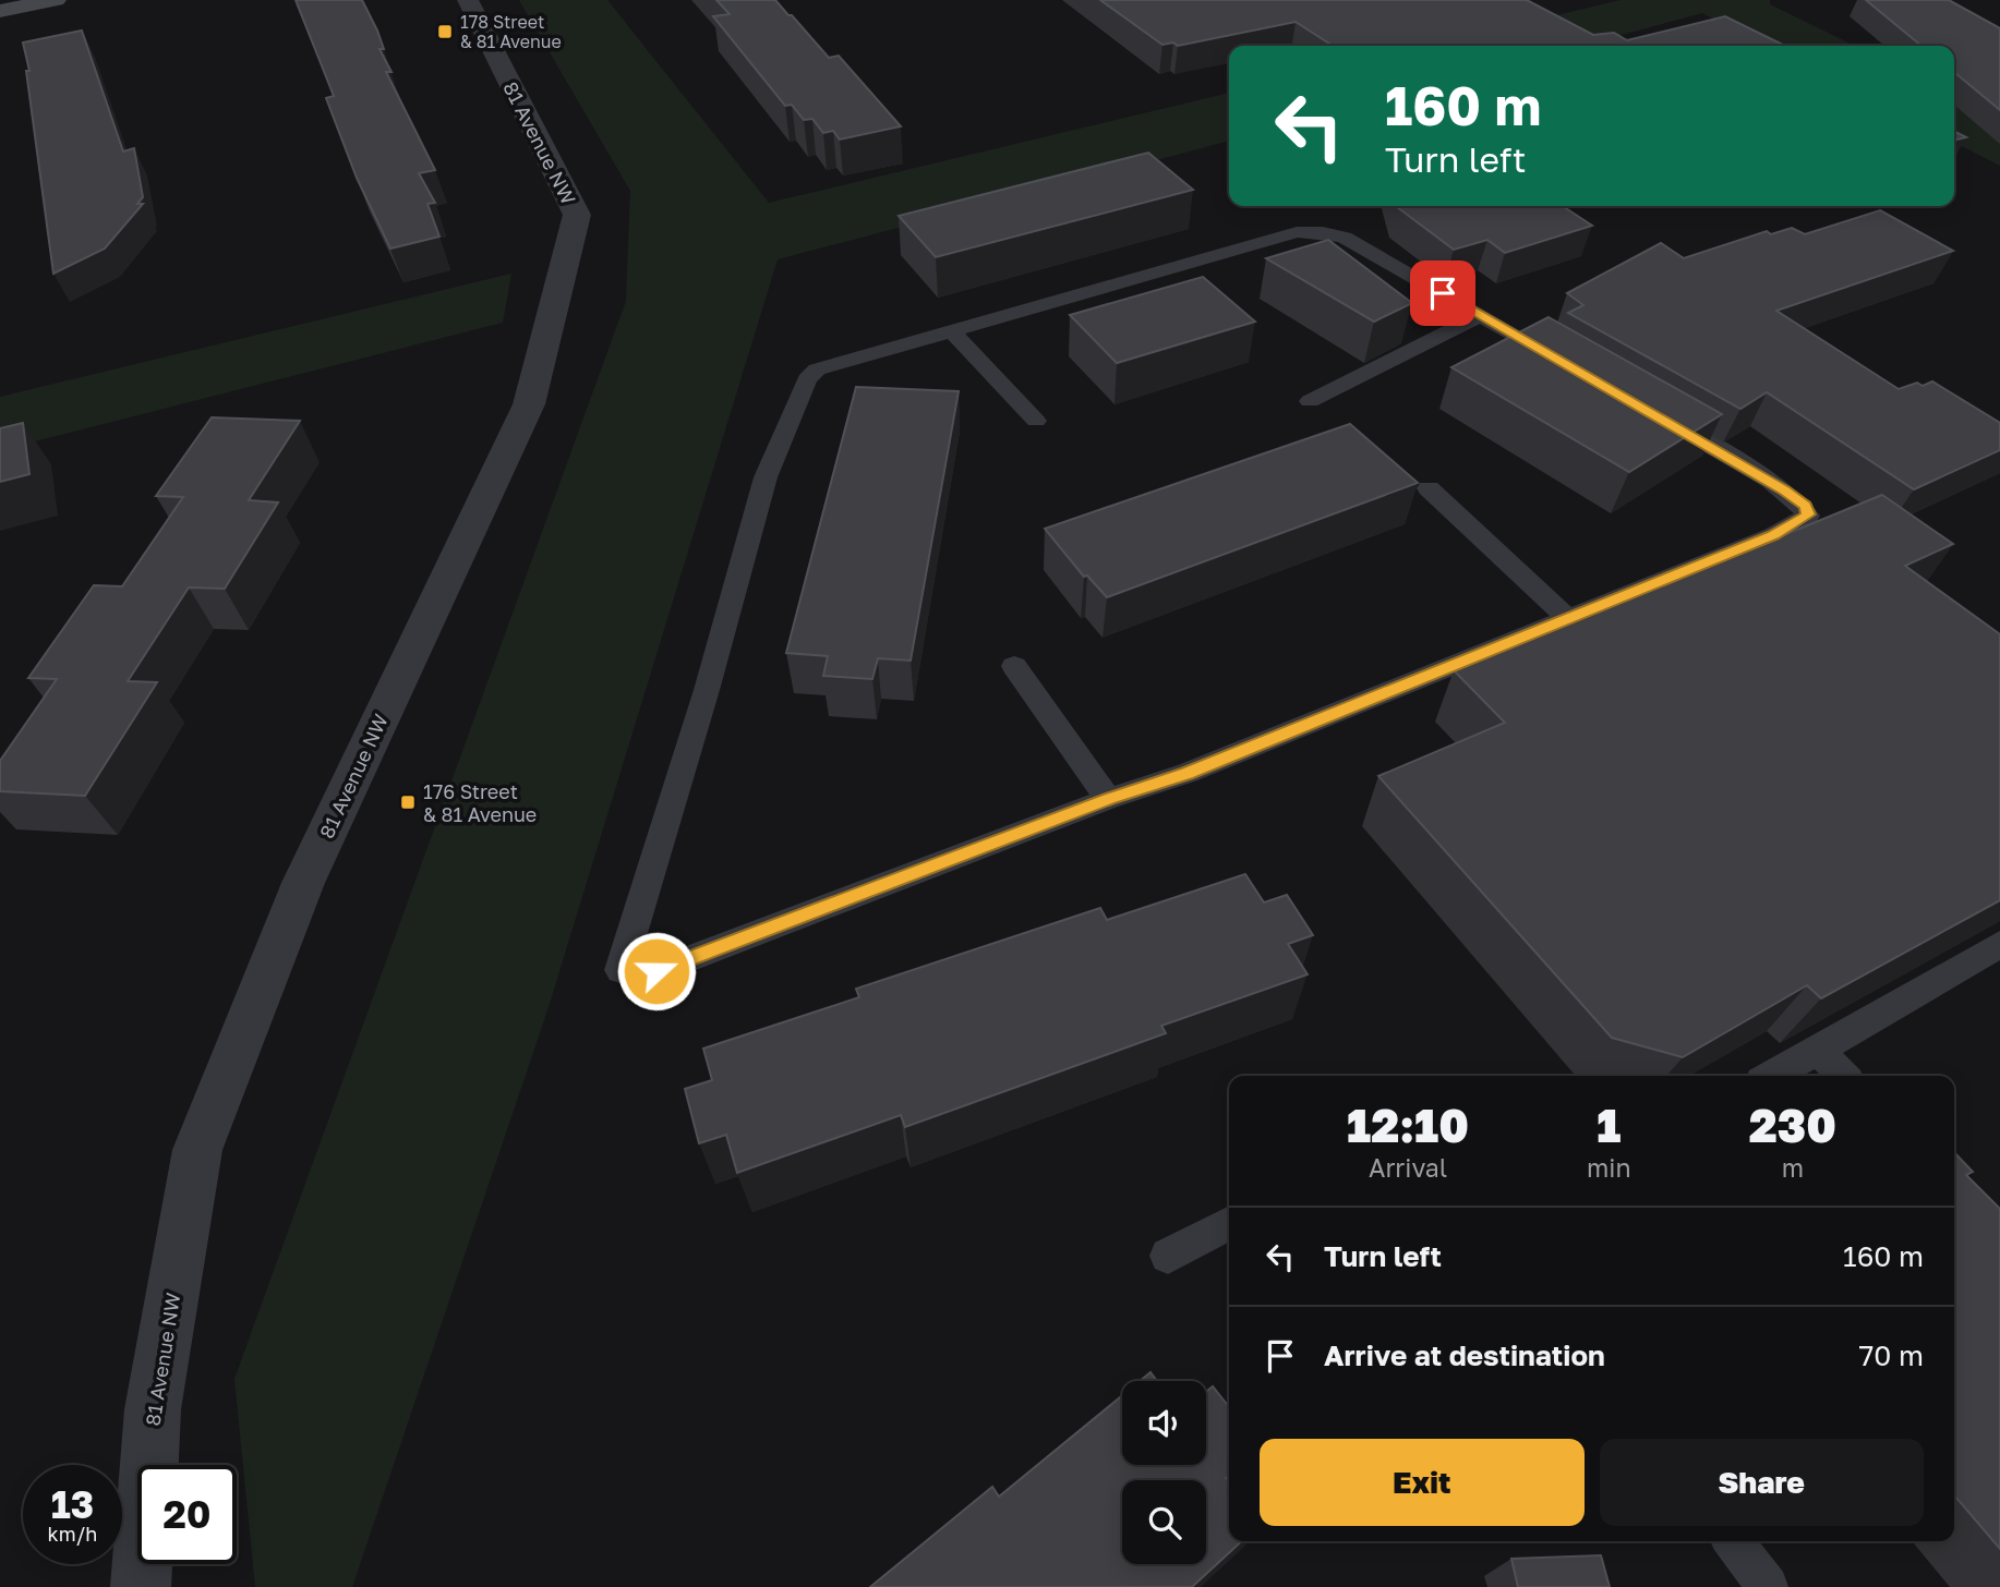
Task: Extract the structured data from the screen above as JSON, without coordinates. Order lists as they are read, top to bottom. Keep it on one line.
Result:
{"streets":{"street":["81 Avenue NW"]},"places":{"transit":["178 Street & 81 Avenue","176 Street & 81 Avenue"]},"page":{"turn":["160 m","Turn left"],"eta":["12:10","Arrival","1","min","230","m"],"list":[{"name":"Turn left","value":"160 m"},{"name":"Arrive at destination","value":"70 m"}],"buttons":["Exit","Share"],"speed":"13 km/h","limit":"20"}}
